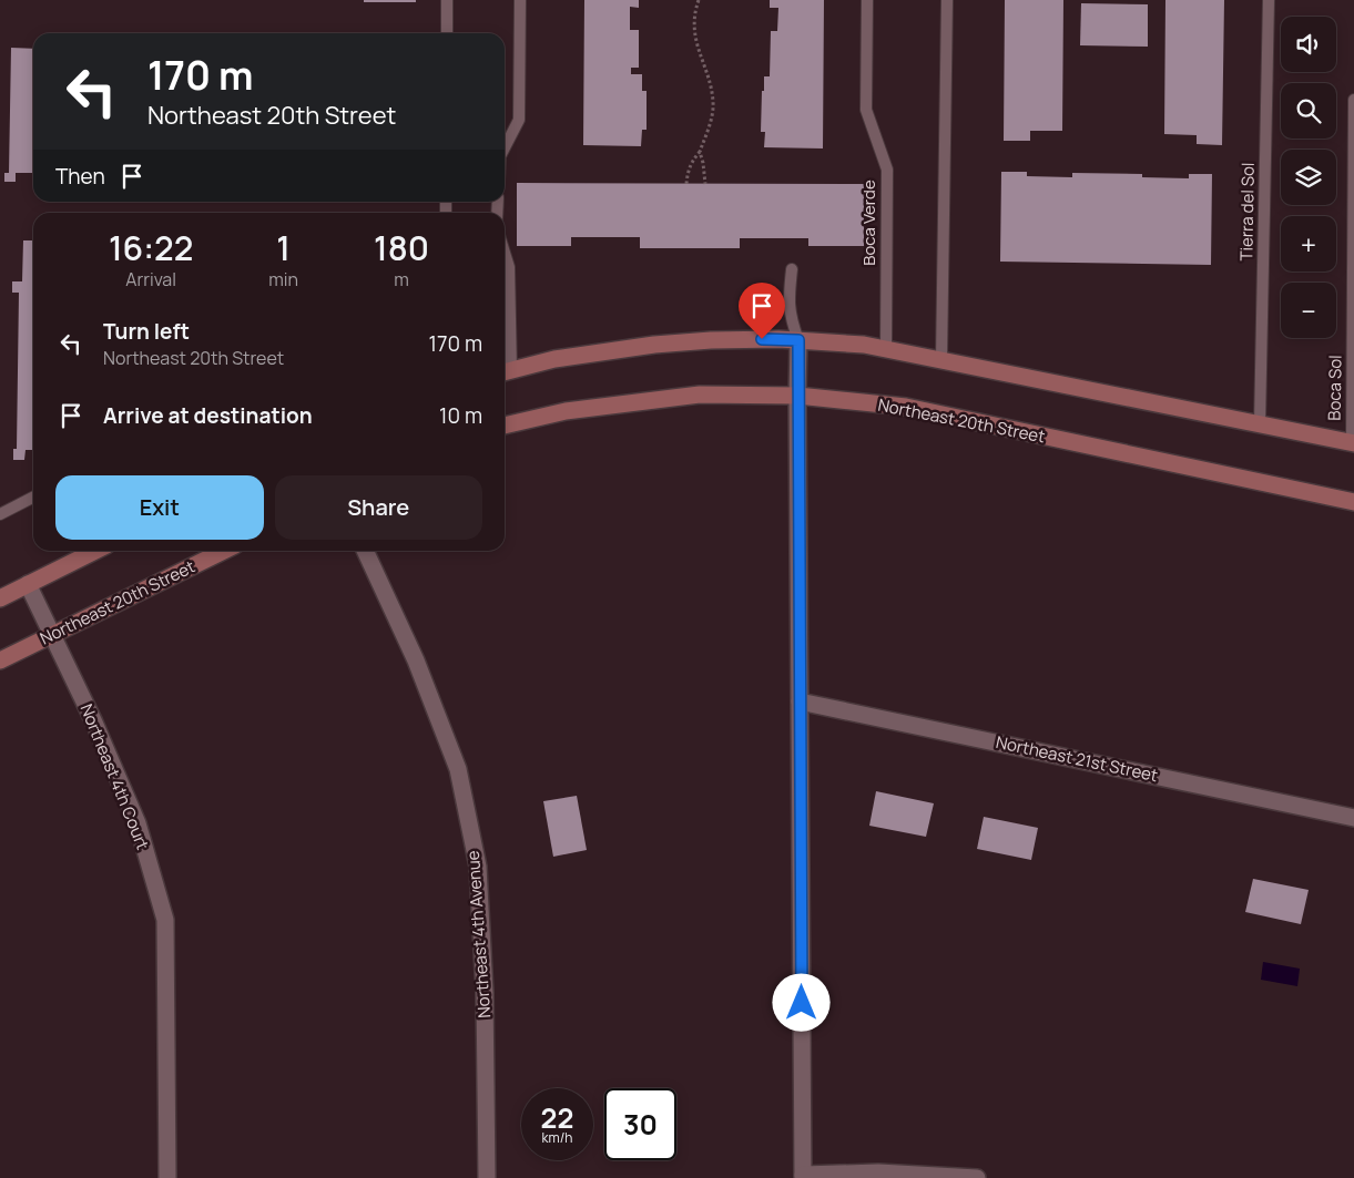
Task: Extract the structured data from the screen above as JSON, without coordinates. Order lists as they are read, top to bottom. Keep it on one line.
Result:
{"streets":{"street":["Northeast 20th Street","Northeast 21st Street","Northeast 4th Court","Northeast 4th Avenue"],"lane":["Tierra del Sol","Boca Verde","Boca Sol"]},"crossings":[["Northeast 20th Street","Northeast 4th Court"]],"page":{"map_buttons":["+","−"],"turn":["170 m","Northeast 20th Street"],"then":"Then","eta":["16:22","Arrival","1","min","180","m"],"list":[{"name":"Turn left","note":"Northeast 20th Street","value":"170 m"},{"name":"Arrive at destination","value":"10 m"}],"buttons":["Exit","Share"],"speed":"22 km/h","limit":"30"}}
